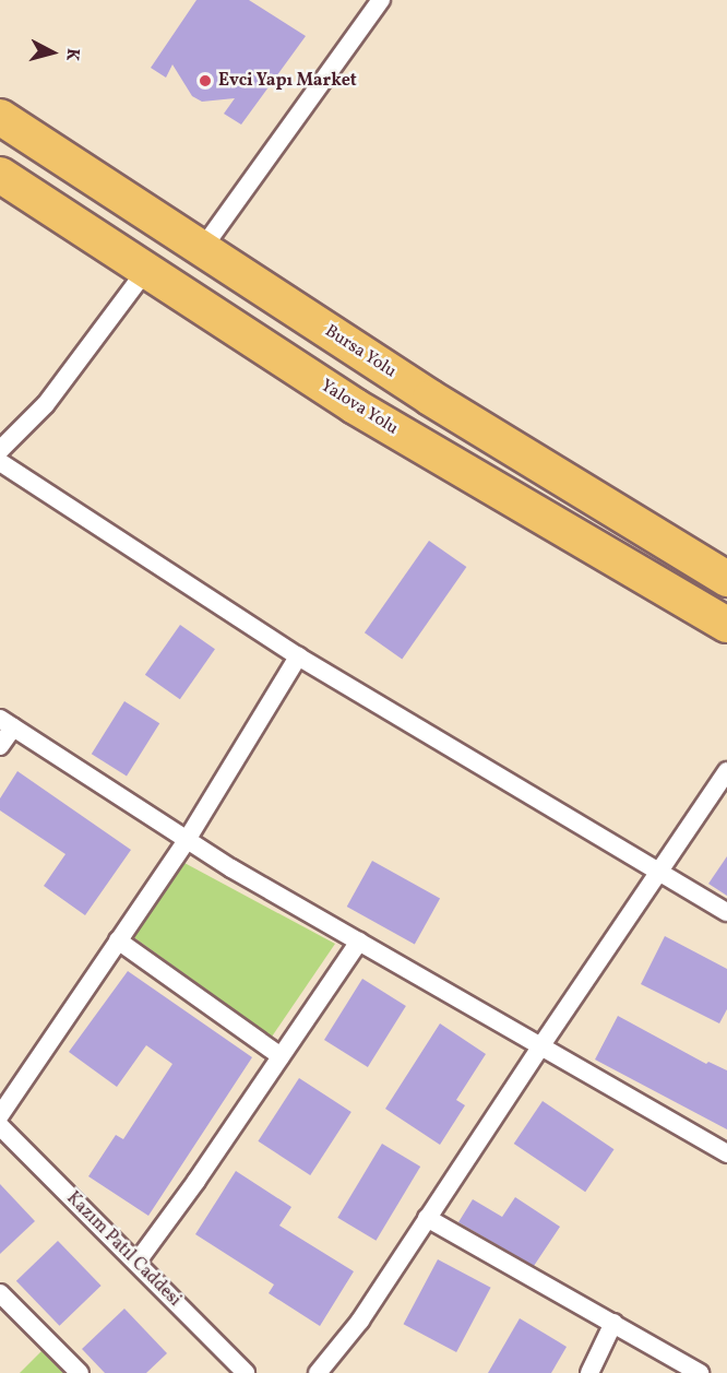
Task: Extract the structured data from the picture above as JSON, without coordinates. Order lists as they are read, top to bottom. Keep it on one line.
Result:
{"streets":{"highway":["Bursa Yolu","Yalova Yolu"],"street":["Kazım Patıl Caddesi"]},"places":["Evci Yapı Market"],"north":"right"}
